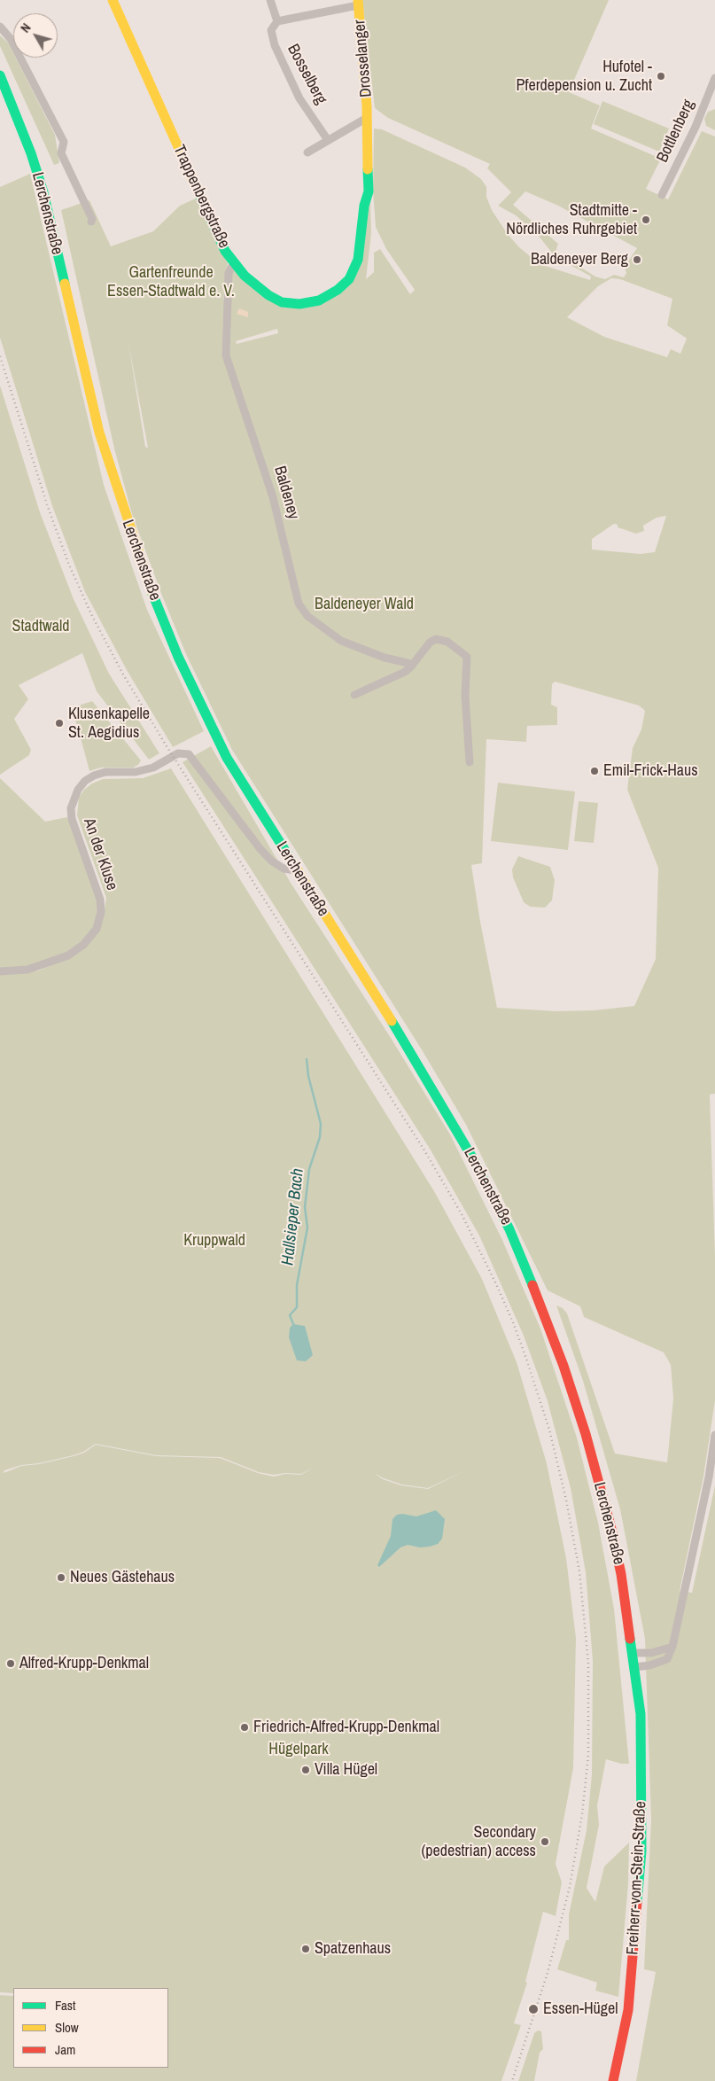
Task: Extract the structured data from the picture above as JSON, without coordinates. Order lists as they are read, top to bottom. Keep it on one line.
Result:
{"streets":{"main road":["Drosselanger","Trappenbergstraße","Lerchenstraße","Freiherr-vom-Stein-Straße"],"street":["Bosselberg","Bottlenberg","Baldeney","An der Kluse"]},"crossings":[["Drosselanger","Trappenbergstraße"],["Trappenbergstraße","Baldeney"],["Lerchenstraße","An der Kluse"],["Lerchenstraße","Freiherr-vom-Stein-Straße"]],"water":["Hallsieper Bach"],"parks":["Gartenfreunde Essen-Stadtwald e. V.","Baldeneyer Wald","Stadtwald","Kruppwald","Hügelpark"],"places":["Hufotel - Pferdepension u. Zucht","Stadtmitte - Nördliches Ruhrgebiet","Baldeneyer Berg","Klusenkapelle St. Aegidius","Emil-Frick-Haus","Neues Gästehaus","Alfred-Krupp-Denkmal","Friedrich-Alfred-Krupp-Denkmal","Villa Hügel","Secondary (pedestrian) access","Spatzenhaus","Essen-Hügel"],"legend":["Fast","Slow","Jam"],"north":"top left"}
